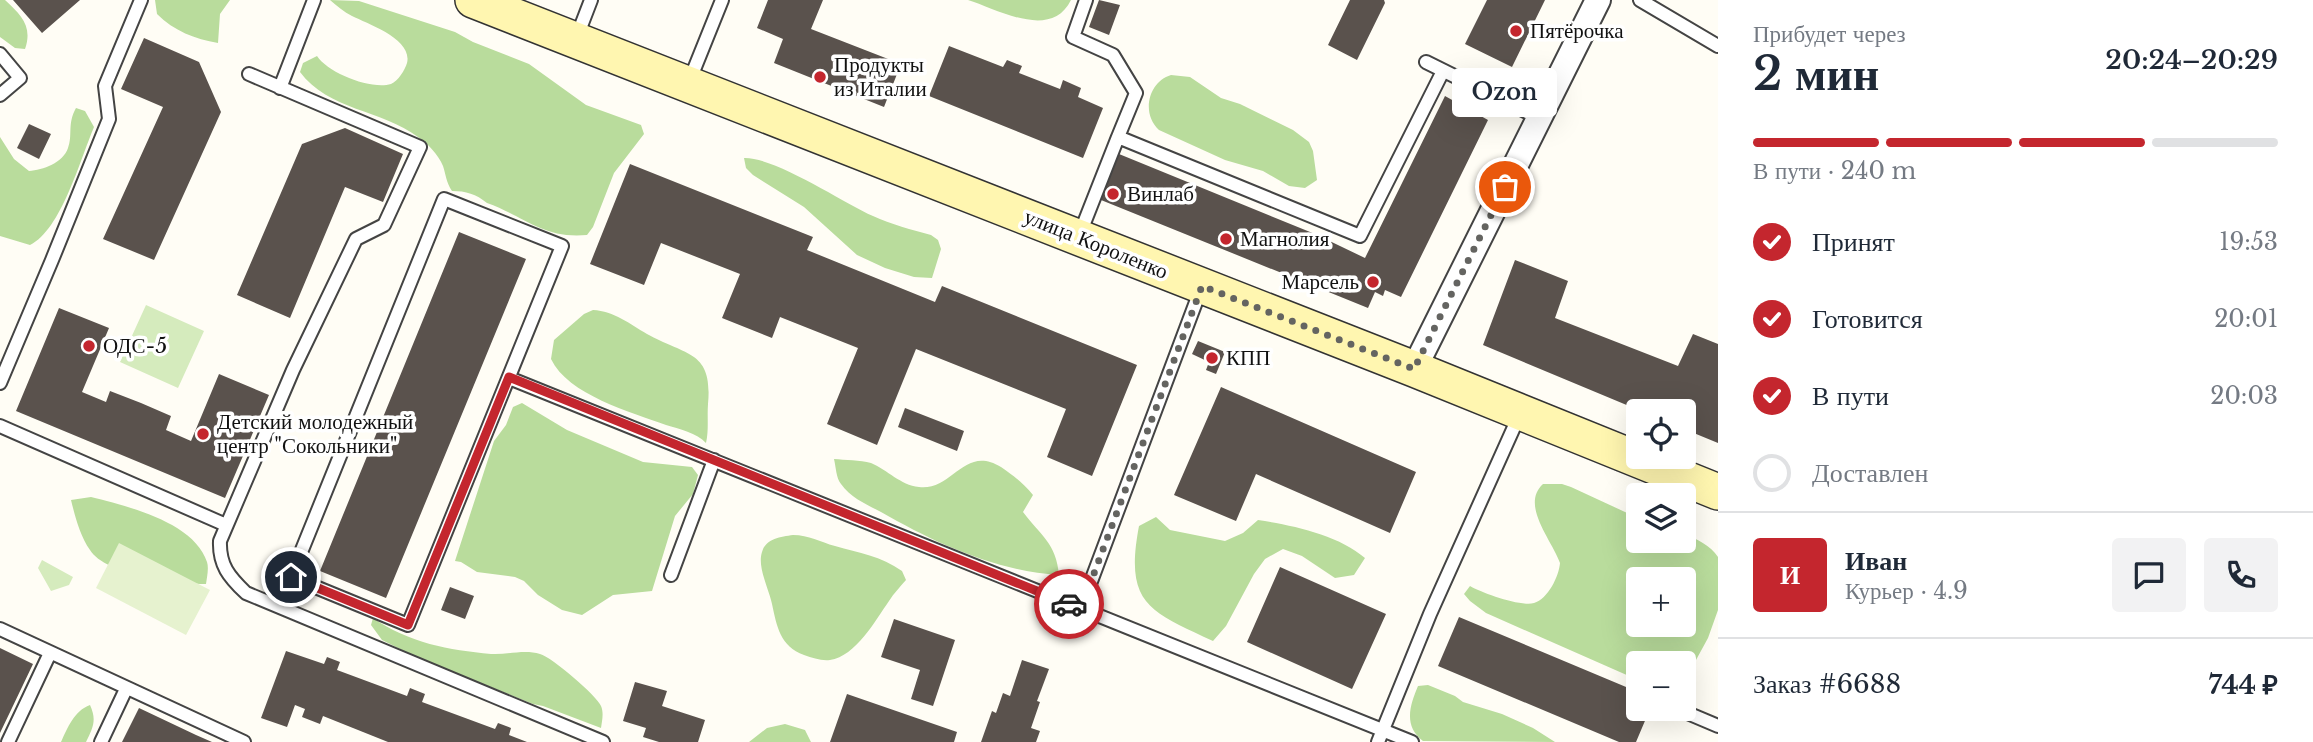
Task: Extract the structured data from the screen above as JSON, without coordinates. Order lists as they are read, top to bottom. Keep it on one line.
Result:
{"streets":{"street":["улица Короленко"]},"places":["Пятёрочка","Продукты из Италии","Ozon","Винлаб","Магнолия","Марсель","ОДС-5","КПП","Детский молодежный центр \"Сокольники\""],"page":{"heading":["2 мин","Прибудет через","20:24–20:29"],"panel":["Иван","Курьер · 4.9","Заказ #6688","744 ₽"],"bubble":"Ozon","bar":"В пути · 240 m","list":[["Принят","19:53"],["Готовится","20:01"],["В пути","20:03"],"Доставлен"],"map_buttons":["+","−"],"round":"И"}}
